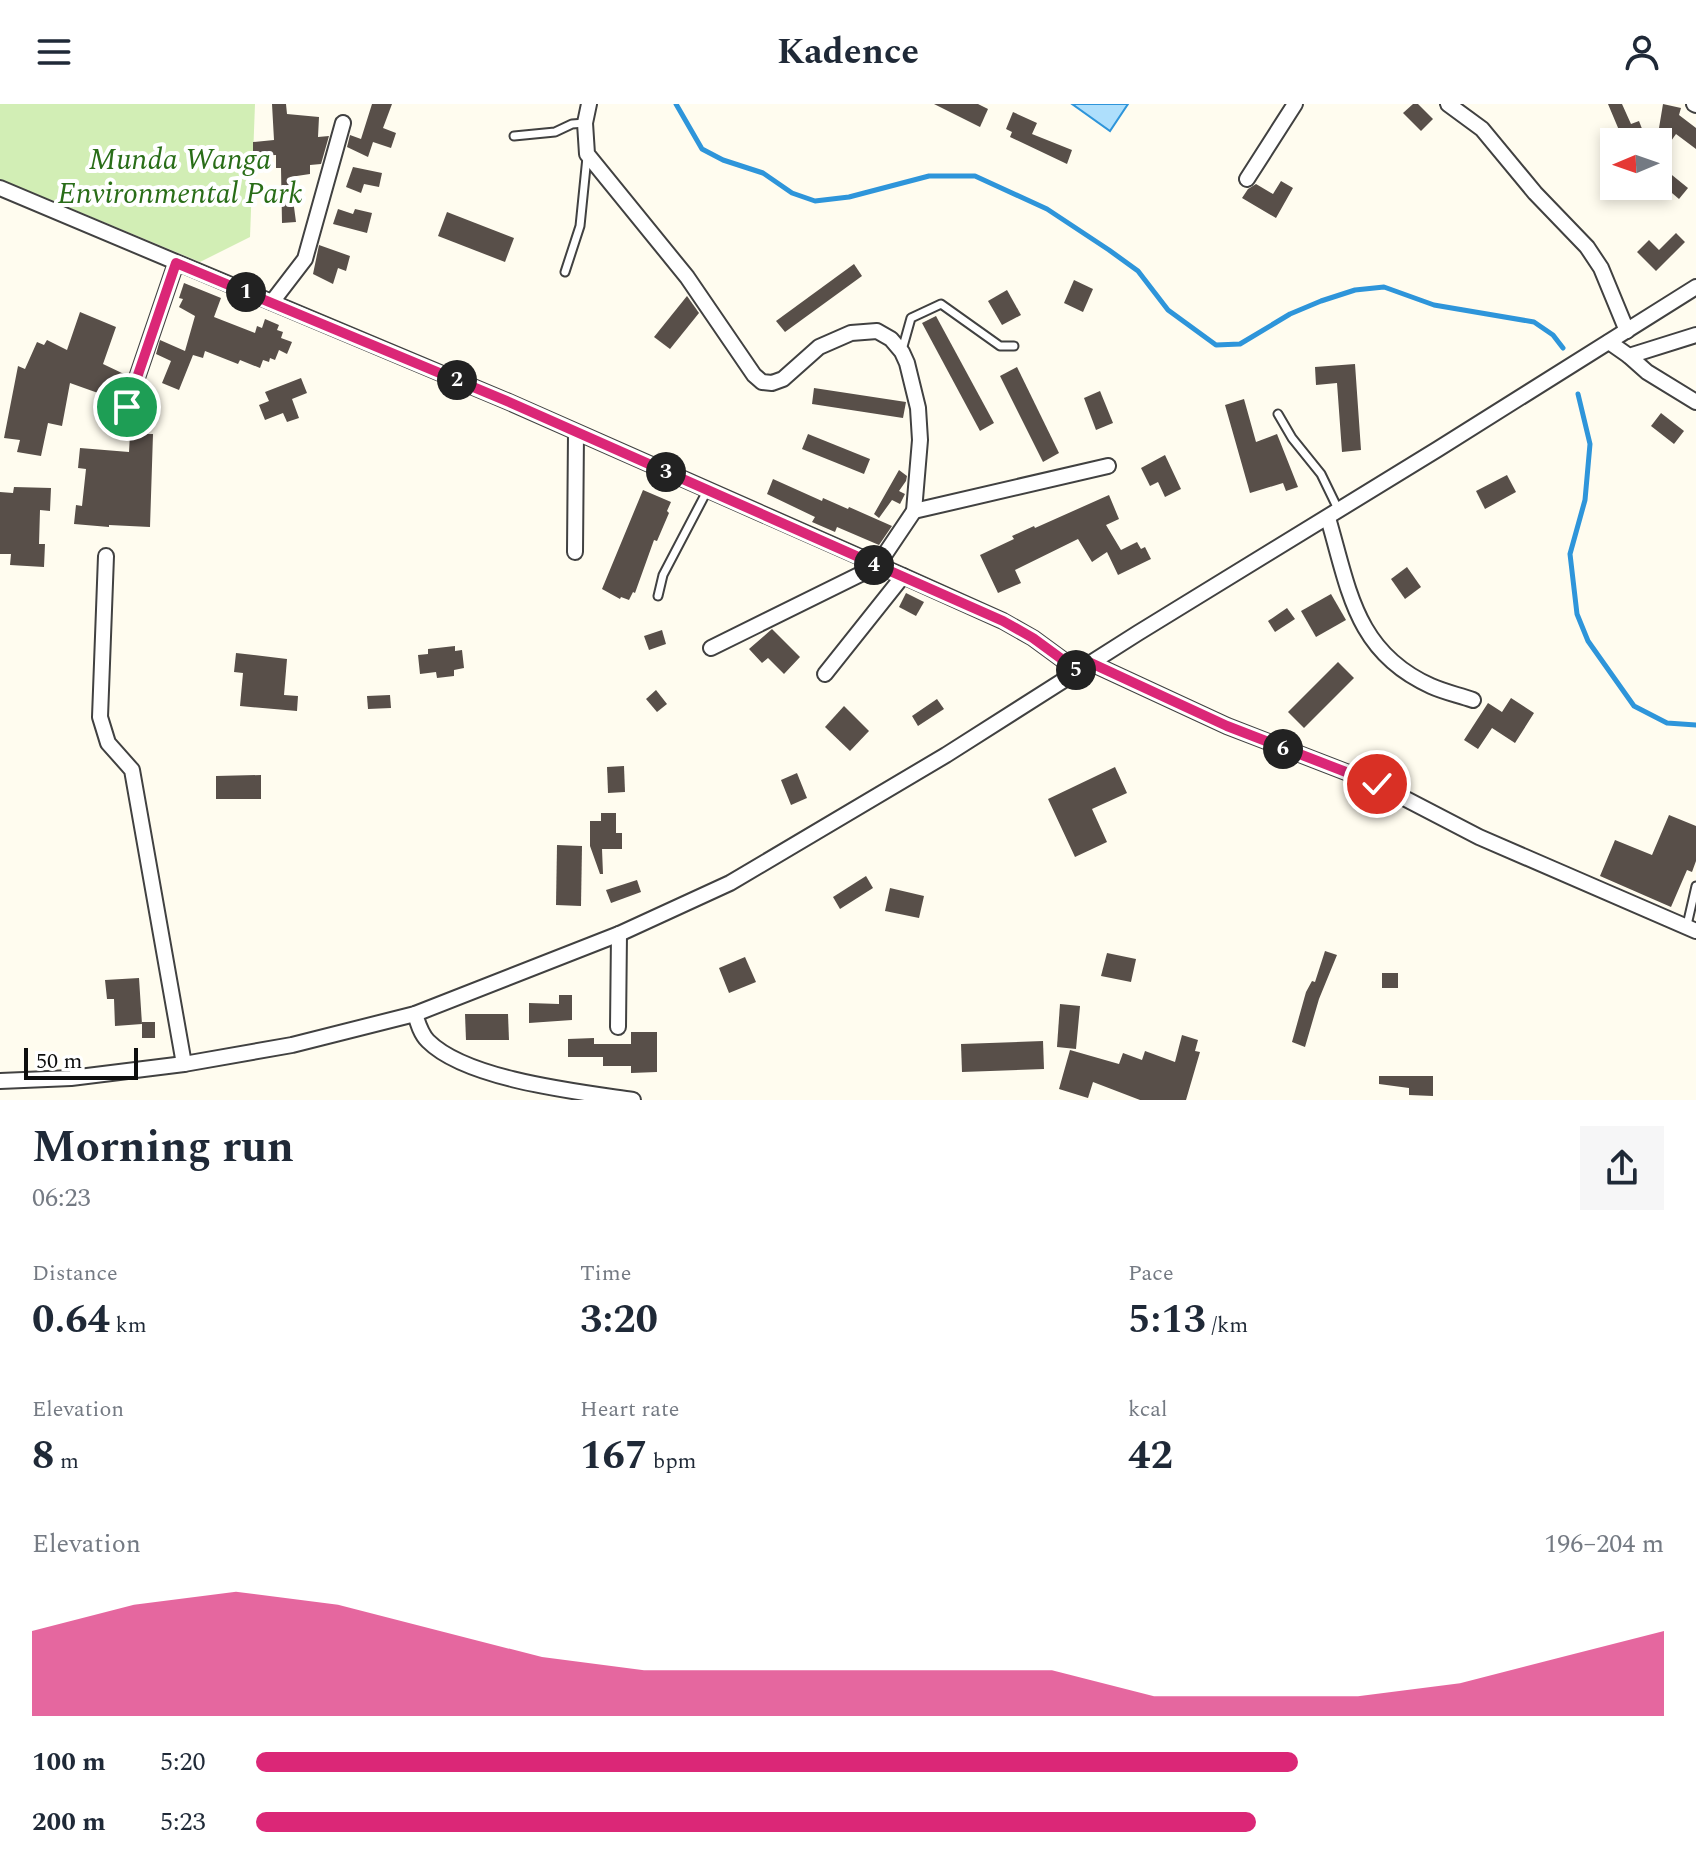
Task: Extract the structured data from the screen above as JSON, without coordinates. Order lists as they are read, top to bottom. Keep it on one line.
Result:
{"parks":["Munda Wanga Environmental Park"],"scale_bar":"50 m","north":"left","page":{"header":"Kadence","pins":["1","2","3","4","5","6"],"scale":"50 m","heading":["Morning run","06:23"],"stats":[["Distance","0.64 km"],["Time","3:20"],["Pace","5:13 /km"],["Elevation","8 m"],["Heart rate","167 bpm"],["kcal","42"]],"chart":["Elevation","196–204 m"],"list":[{"name":"100 m","note":"5:20"},{"name":"200 m","note":"5:23"}]}}
